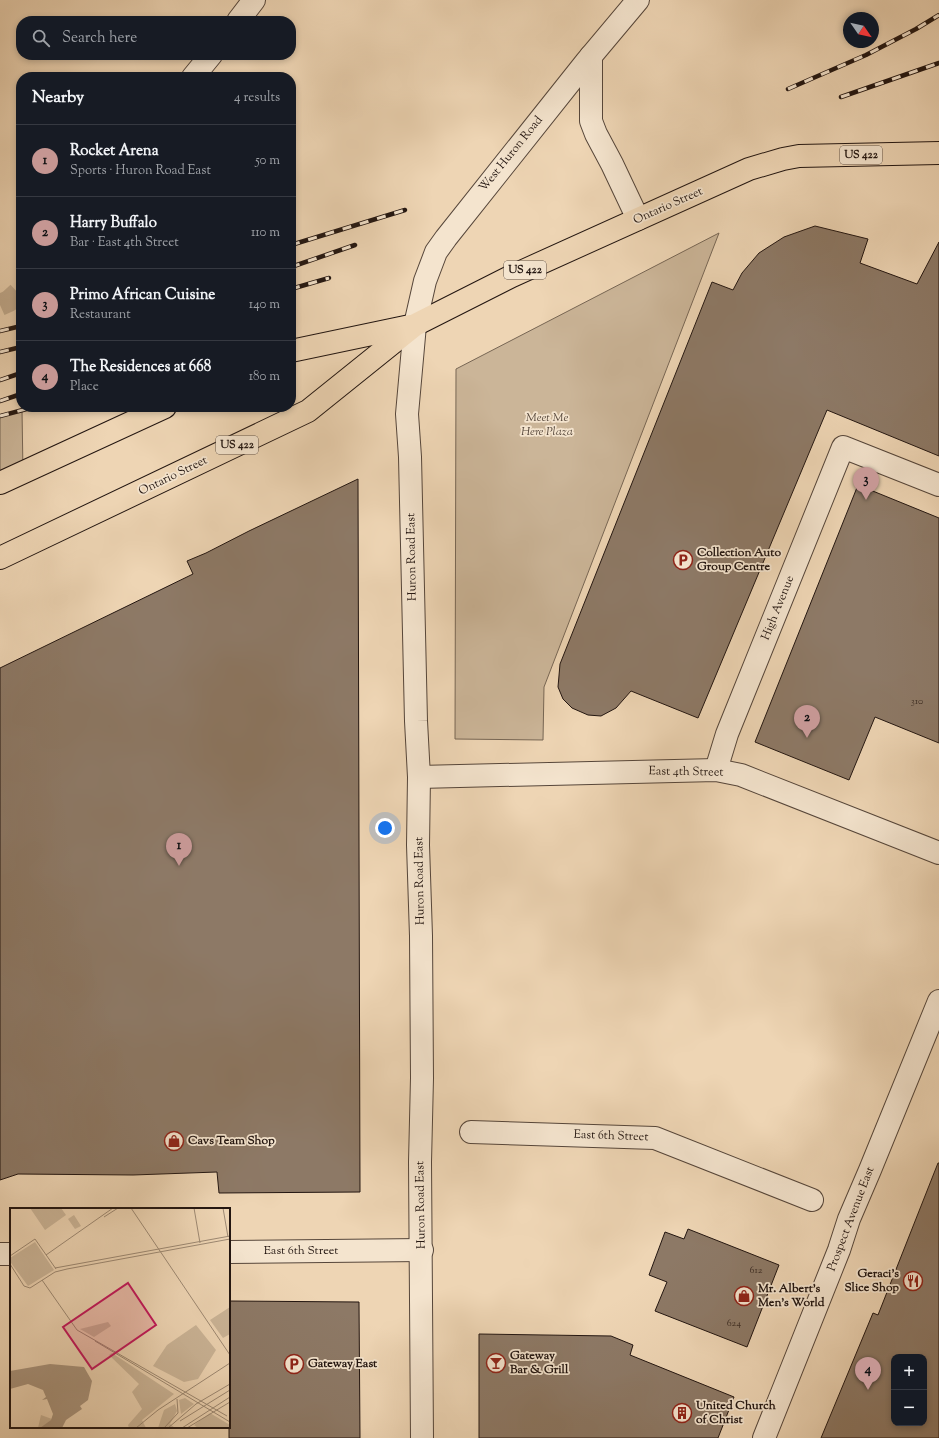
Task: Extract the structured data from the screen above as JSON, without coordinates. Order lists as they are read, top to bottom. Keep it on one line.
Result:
{"streets":{"main road":["US 422","Ontario Street"],"street":["West Huron Road","Huron Road East","High Avenue","East 4th Street","East 6th Street","Prospect Avenue East"]},"crossings":[["West Huron Road","Ontario Street"],["West Huron Road","Huron Road East"],["Ontario Street","Huron Road East"],["Huron Road East","East 4th Street"],["Huron Road East","East 6th Street"],["High Avenue","East 4th Street"]],"parks":["Meet Me Here Plaza"],"places":{"parking":["Collection Auto Group Centre","Gateway East"],"shop":["Cavs Team Shop","Mr. Albert's Men's World"],"restaurant":["Geraci's Slice Shop"],"bar":["Gateway Bar & Grill"],"building":["United Church of Christ"]},"house_numbers":["310","612","624"],"north":"bottom right","page":{"search":"Search here","heading":["Nearby","4 results"],"list":[{"mark":"1","name":"Rocket Arena","note":"Sports · Huron Road East","value":"50 m"},{"mark":"2","name":"Harry Buffalo","note":"Bar · East 4th Street","value":"110 m"},{"mark":"3","name":"Primo African Cuisine","note":"Restaurant","value":"140 m"},{"mark":"4","name":"The Residences at 668","note":"Place","value":"180 m"}],"pins":["3","2","1","4"],"map_buttons":["+","−"]}}
